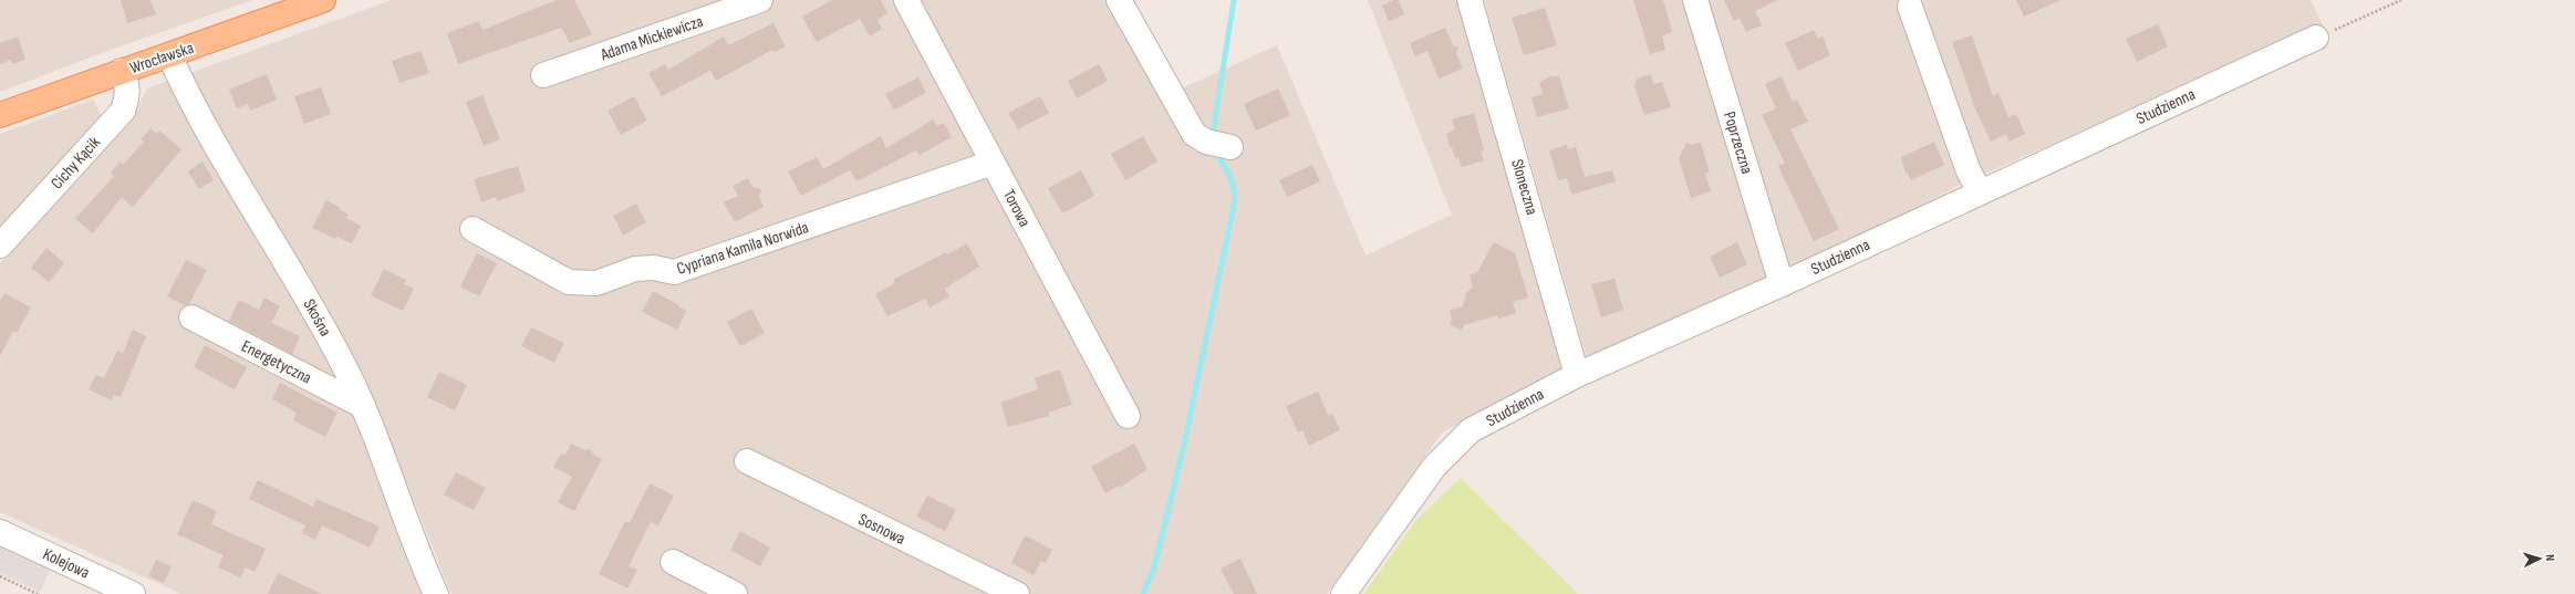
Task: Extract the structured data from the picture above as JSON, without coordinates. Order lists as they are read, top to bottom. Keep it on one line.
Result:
{"streets":{"main road":["Wrocławska"],"street":["Adama Mickiewicza","Studzienna","Poprzeczna","Cichy Kącik","Słoneczna","Torowa","Cypriana Kamila Norwida","Skośna","Energetyczna","Sosnowa","Kolejowa"]},"crossings":[["Wrocławska","Cichy Kącik"],["Wrocławska","Skośna"],["Studzienna","Poprzeczna"],["Studzienna","Słoneczna"],["Torowa","Cypriana Kamila Norwida"],["Skośna","Energetyczna"]],"north":"right"}
